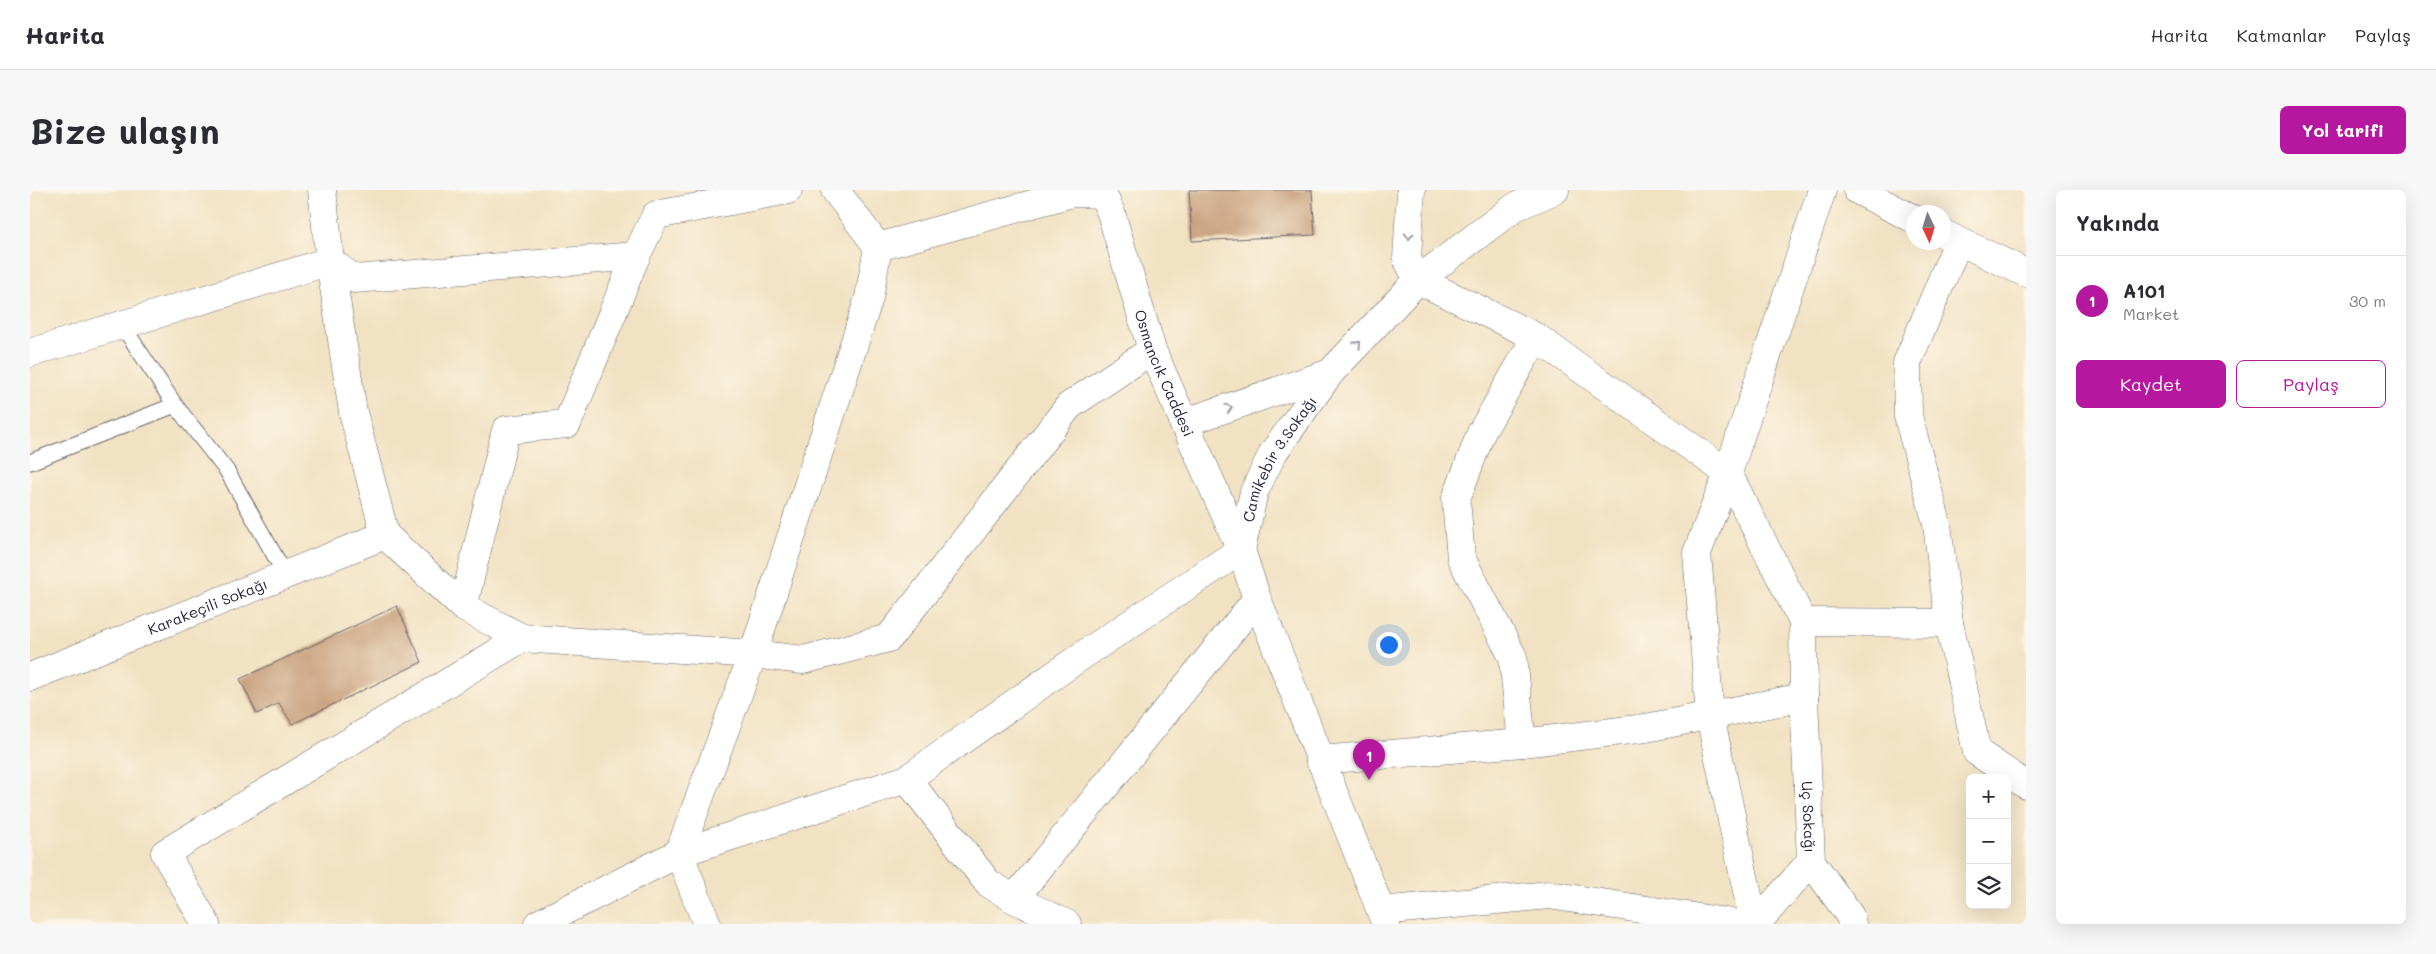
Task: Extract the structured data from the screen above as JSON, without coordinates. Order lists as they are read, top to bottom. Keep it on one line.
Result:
{"streets":{"street":["Osmancık Caddesi","Camikebir 3.Sokağı","Karakeçili Sokağı","Uç Sokağı"]},"crossings":[["Osmancık Caddesi","Camikebir 3.Sokağı"]],"one_way":["Camikebir 3.Sokağı"],"north":"bottom","page":{"header":"Harita","nav":["Harita","Katmanlar","Paylaş"],"buttons":["Yol tarifi",["Kaydet","Paylaş"]],"title":"Bize ulaşın","heading":"Yakında","list":[{"mark":"1","name":"A101","note":"Market","value":"30 m"}],"pins":"1","map_buttons":["+","−"]}}
